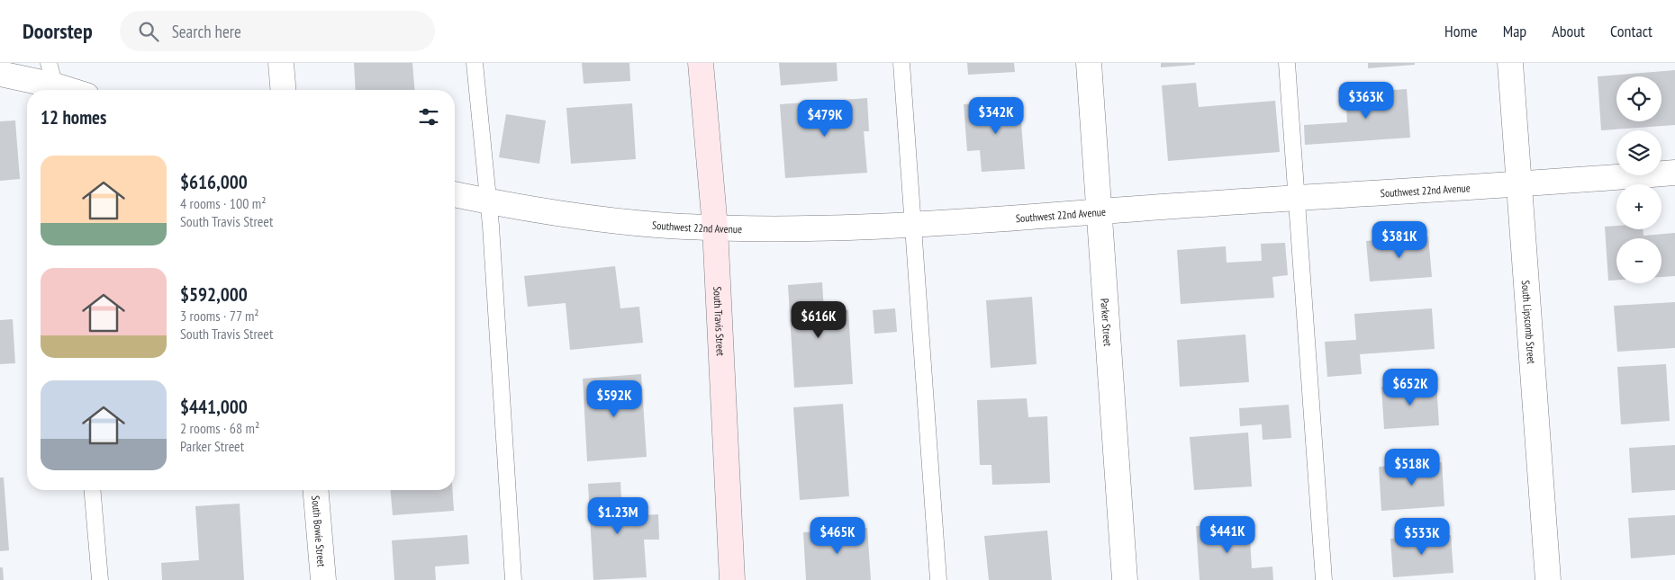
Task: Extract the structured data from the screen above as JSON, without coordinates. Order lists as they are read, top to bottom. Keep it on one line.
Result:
{"streets":{"main road":["South Travis Street"],"street":["Southwest 22nd Avenue","South Lipscomb Street","Parker Street","South Bowie Street"]},"crossings":[["Southwest 22nd Avenue","South Travis Street"],["Southwest 22nd Avenue","South Lipscomb Street"],["Southwest 22nd Avenue","Parker Street"]],"page":{"header":"Doorstep","search":"Search here","nav":["Home","Map","About","Contact"],"map_buttons":["+","−"],"price":["$363K","$342K","$479K","$381K","$616K","$652K","$592K","$518K","$1.23M","$441K","$465K","$533K"],"heading":"12 homes","list":[{"name":"$616,000","note":"4 rooms · 100 m² · South Travis Street"},{"name":"$592,000","note":"3 rooms · 77 m² · South Travis Street"},{"name":"$441,000","note":"2 rooms · 68 m² · Parker Street"}]}}
